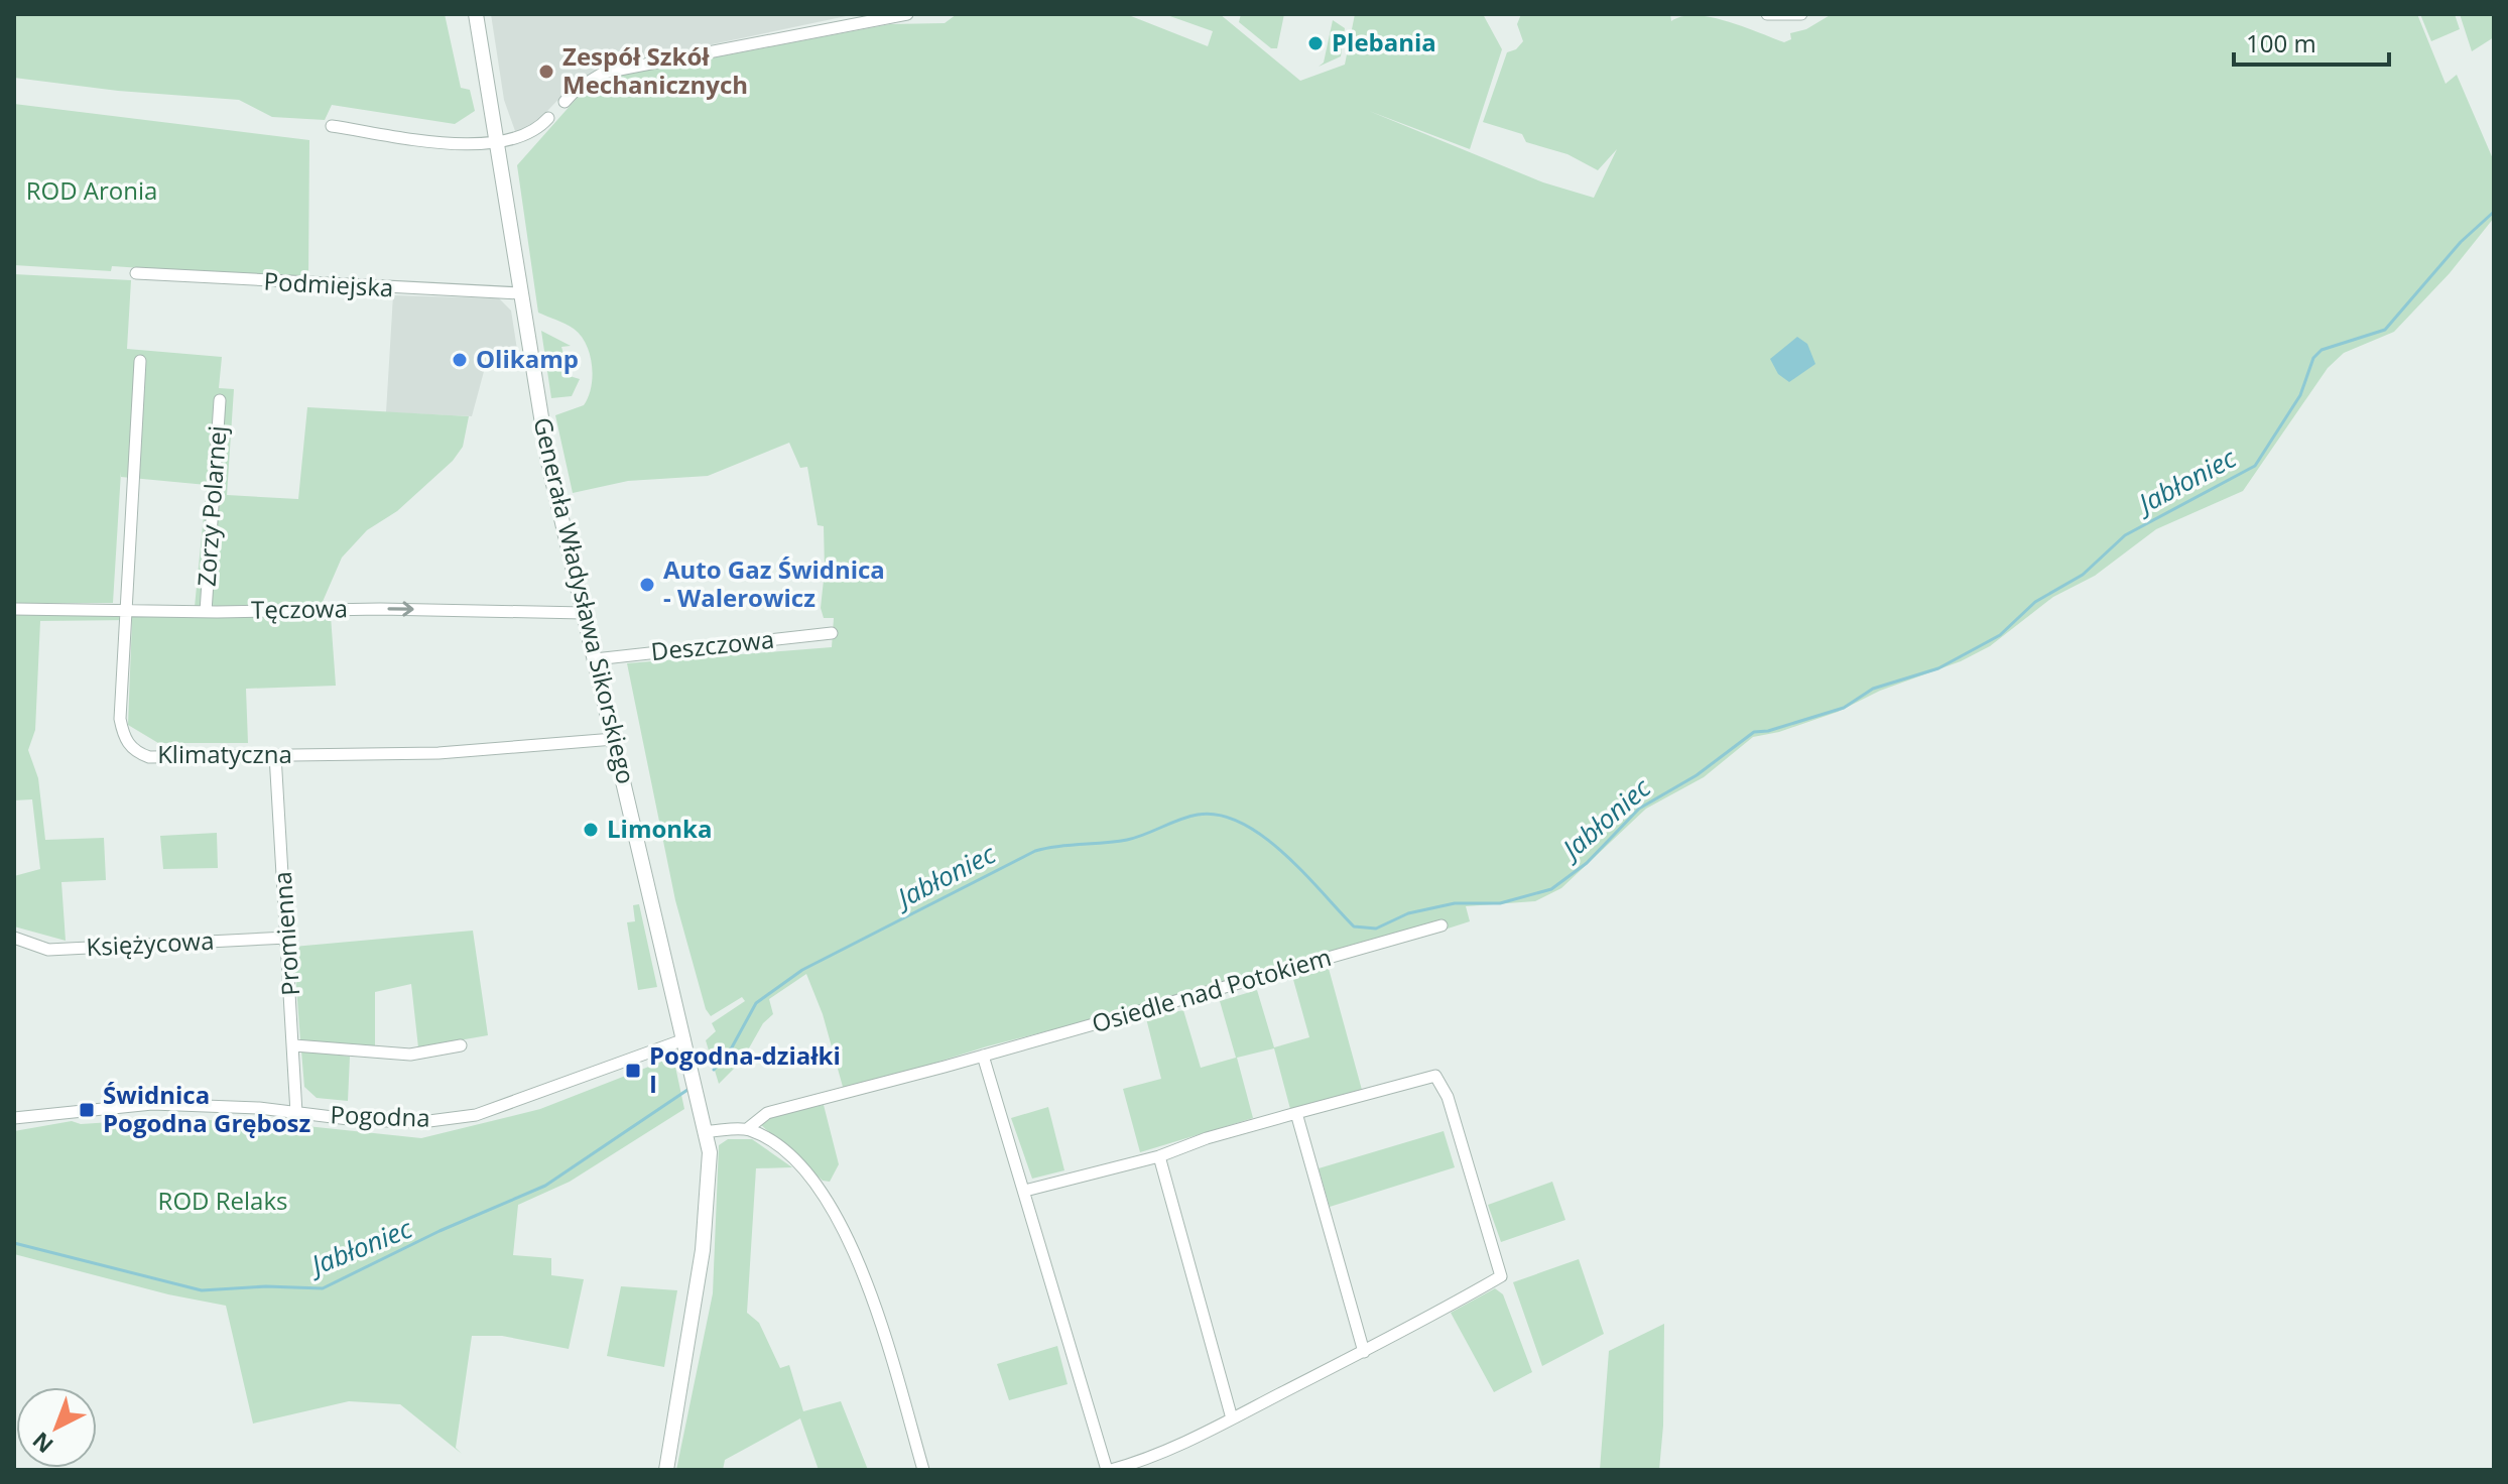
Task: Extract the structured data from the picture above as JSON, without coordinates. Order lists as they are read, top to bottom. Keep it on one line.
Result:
{"streets":{"street":["Podmiejska","Zorzy Polarnej","Generała Władysława Sikorskiego","Tęczowa","Deszczowa","Klimatyczna","Promienna","Księżycowa","Osiedle nad Potokiem","Pogodna"]},"crossings":[["Podmiejska","Generała Władysława Sikorskiego"],["Zorzy Polarnej","Tęczowa"],["Generała Władysława Sikorskiego","Tęczowa"],["Generała Władysława Sikorskiego","Deszczowa"],["Generała Władysława Sikorskiego","Klimatyczna"],["Generała Władysława Sikorskiego","Pogodna"],["Tęczowa","Klimatyczna"],["Klimatyczna","Promienna"],["Promienna","Księżycowa"],["Promienna","Pogodna"]],"one_way":["Tęczowa"],"water":["Jabłoniec"],"parks":["ROD Aronia","ROD Relaks"],"places":{"other":["Plebania","Zespół Szkół Mechanicznych","Olikamp","Auto Gaz Świdnica - Walerowicz","Limonka"],"transit":["Pogodna-działki I","Świdnica Pogodna Grębosz"]},"scale_bar":"100 m","north":"bottom left"}
